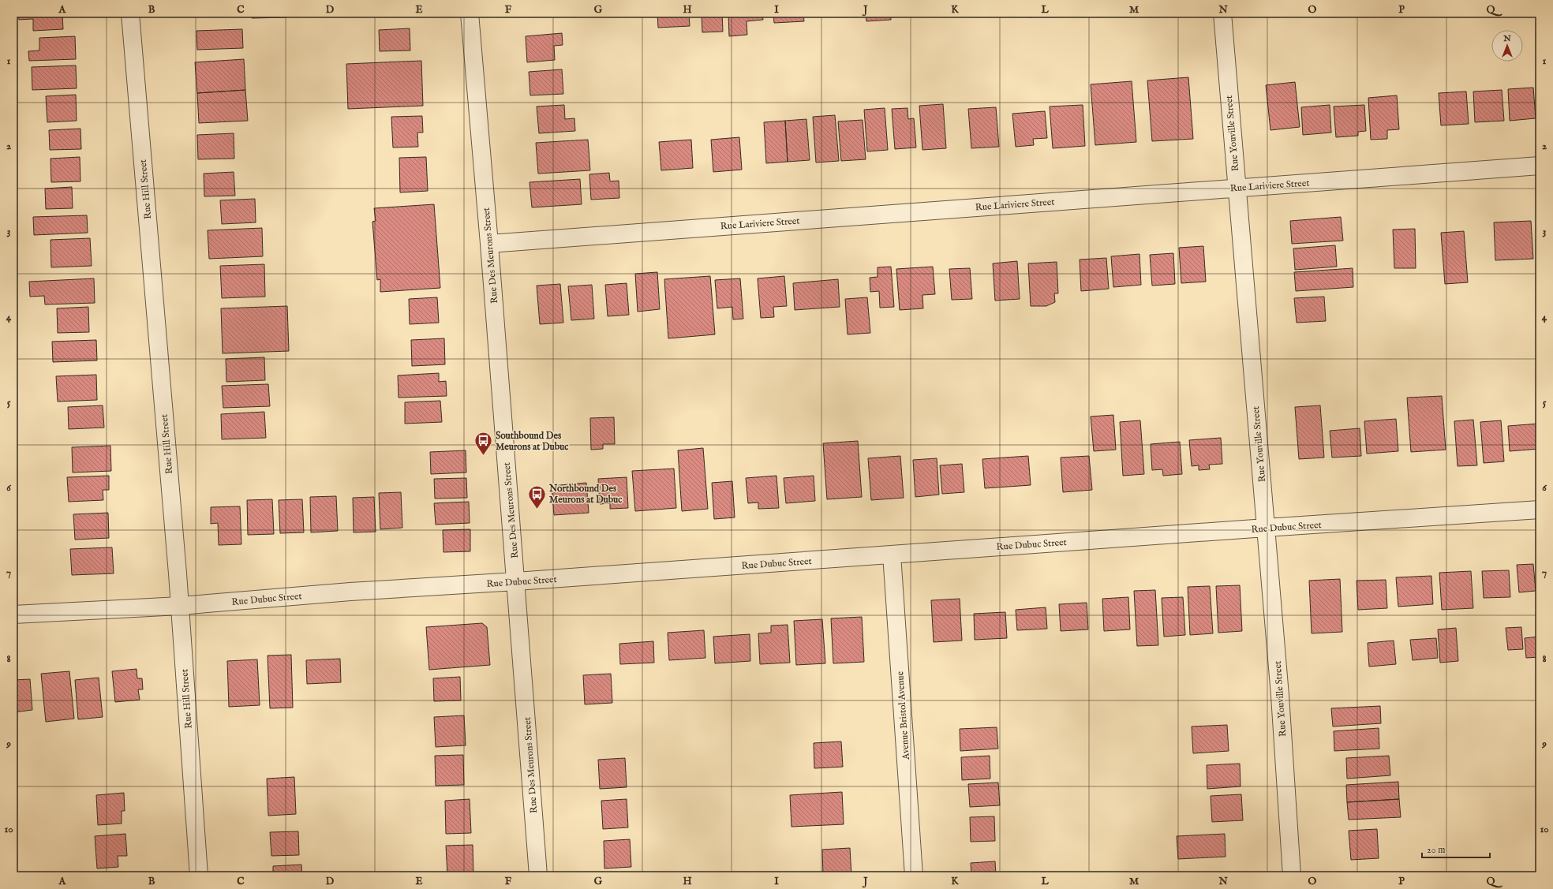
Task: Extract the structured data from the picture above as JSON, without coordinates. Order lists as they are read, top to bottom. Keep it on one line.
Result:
{"streets":{"street":["Rue Youville Street","Rue Lariviere Street","Rue Hill Street","Rue Des Meurons Street","Rue Dubuc Street","Avenue Bristol Avenue"]},"crossings":[["Rue Youville Street","Rue Lariviere Street"],["Rue Youville Street","Rue Dubuc Street"],["Rue Lariviere Street","Rue Des Meurons Street"],["Rue Hill Street","Rue Dubuc Street"],["Rue Des Meurons Street","Rue Dubuc Street"],["Rue Dubuc Street","Avenue Bristol Avenue"]],"places":{"bus stop":["Southbound Des Meurons at Dubuc","Northbound Des Meurons at Dubuc"]},"scale_bar":"20 m","north":"top","grid":{"columns":["A","B","C","D","E","F","G","H","I","J","K","L","M","N","O","P","Q"],"rows":["1","2","3","4","5","6","7","8","9","10"]}}
